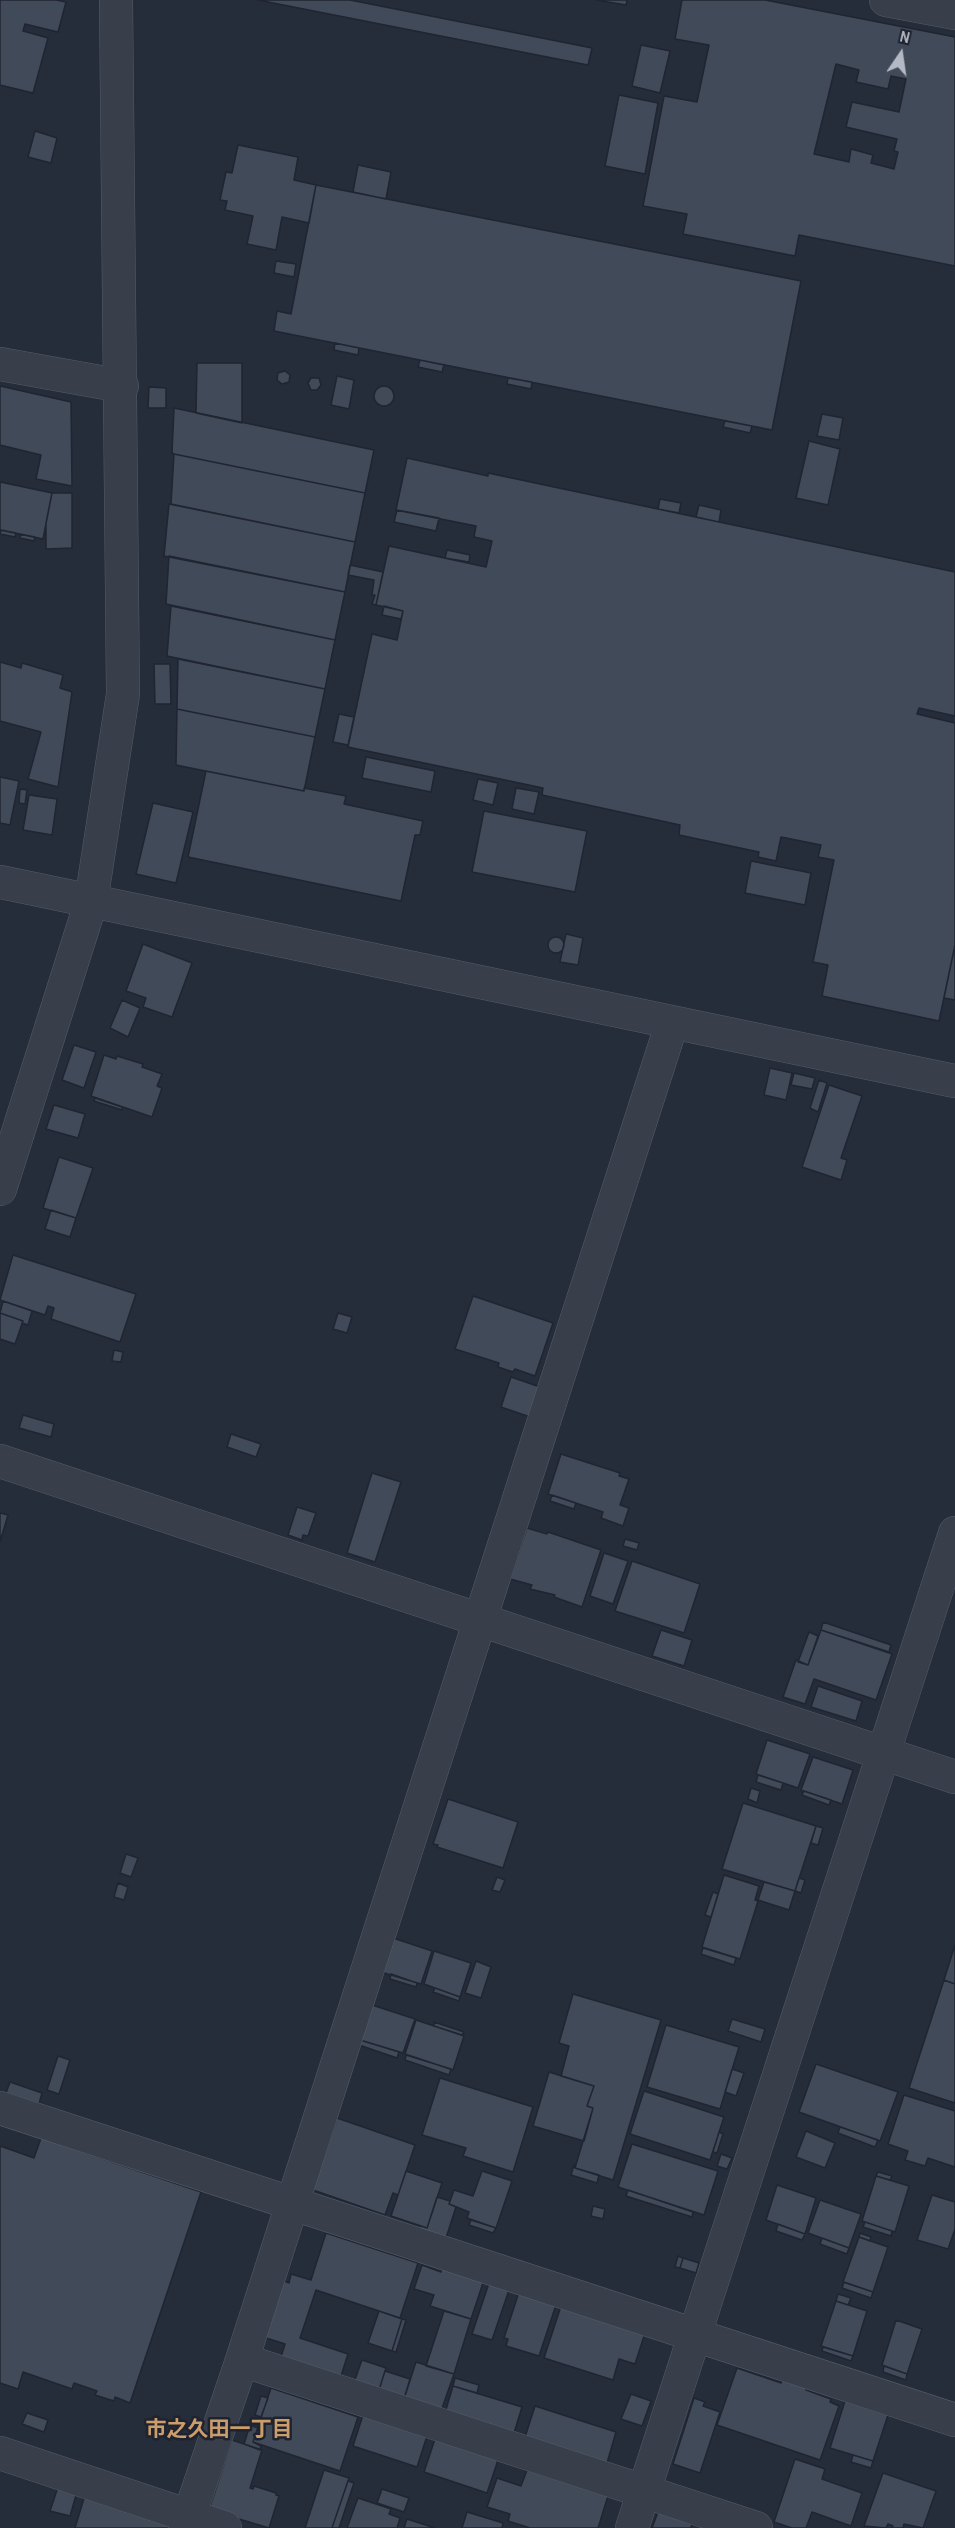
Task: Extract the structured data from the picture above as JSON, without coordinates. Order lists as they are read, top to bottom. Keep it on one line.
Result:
{"districts":["市之久田一丁目"],"north":"top"}
